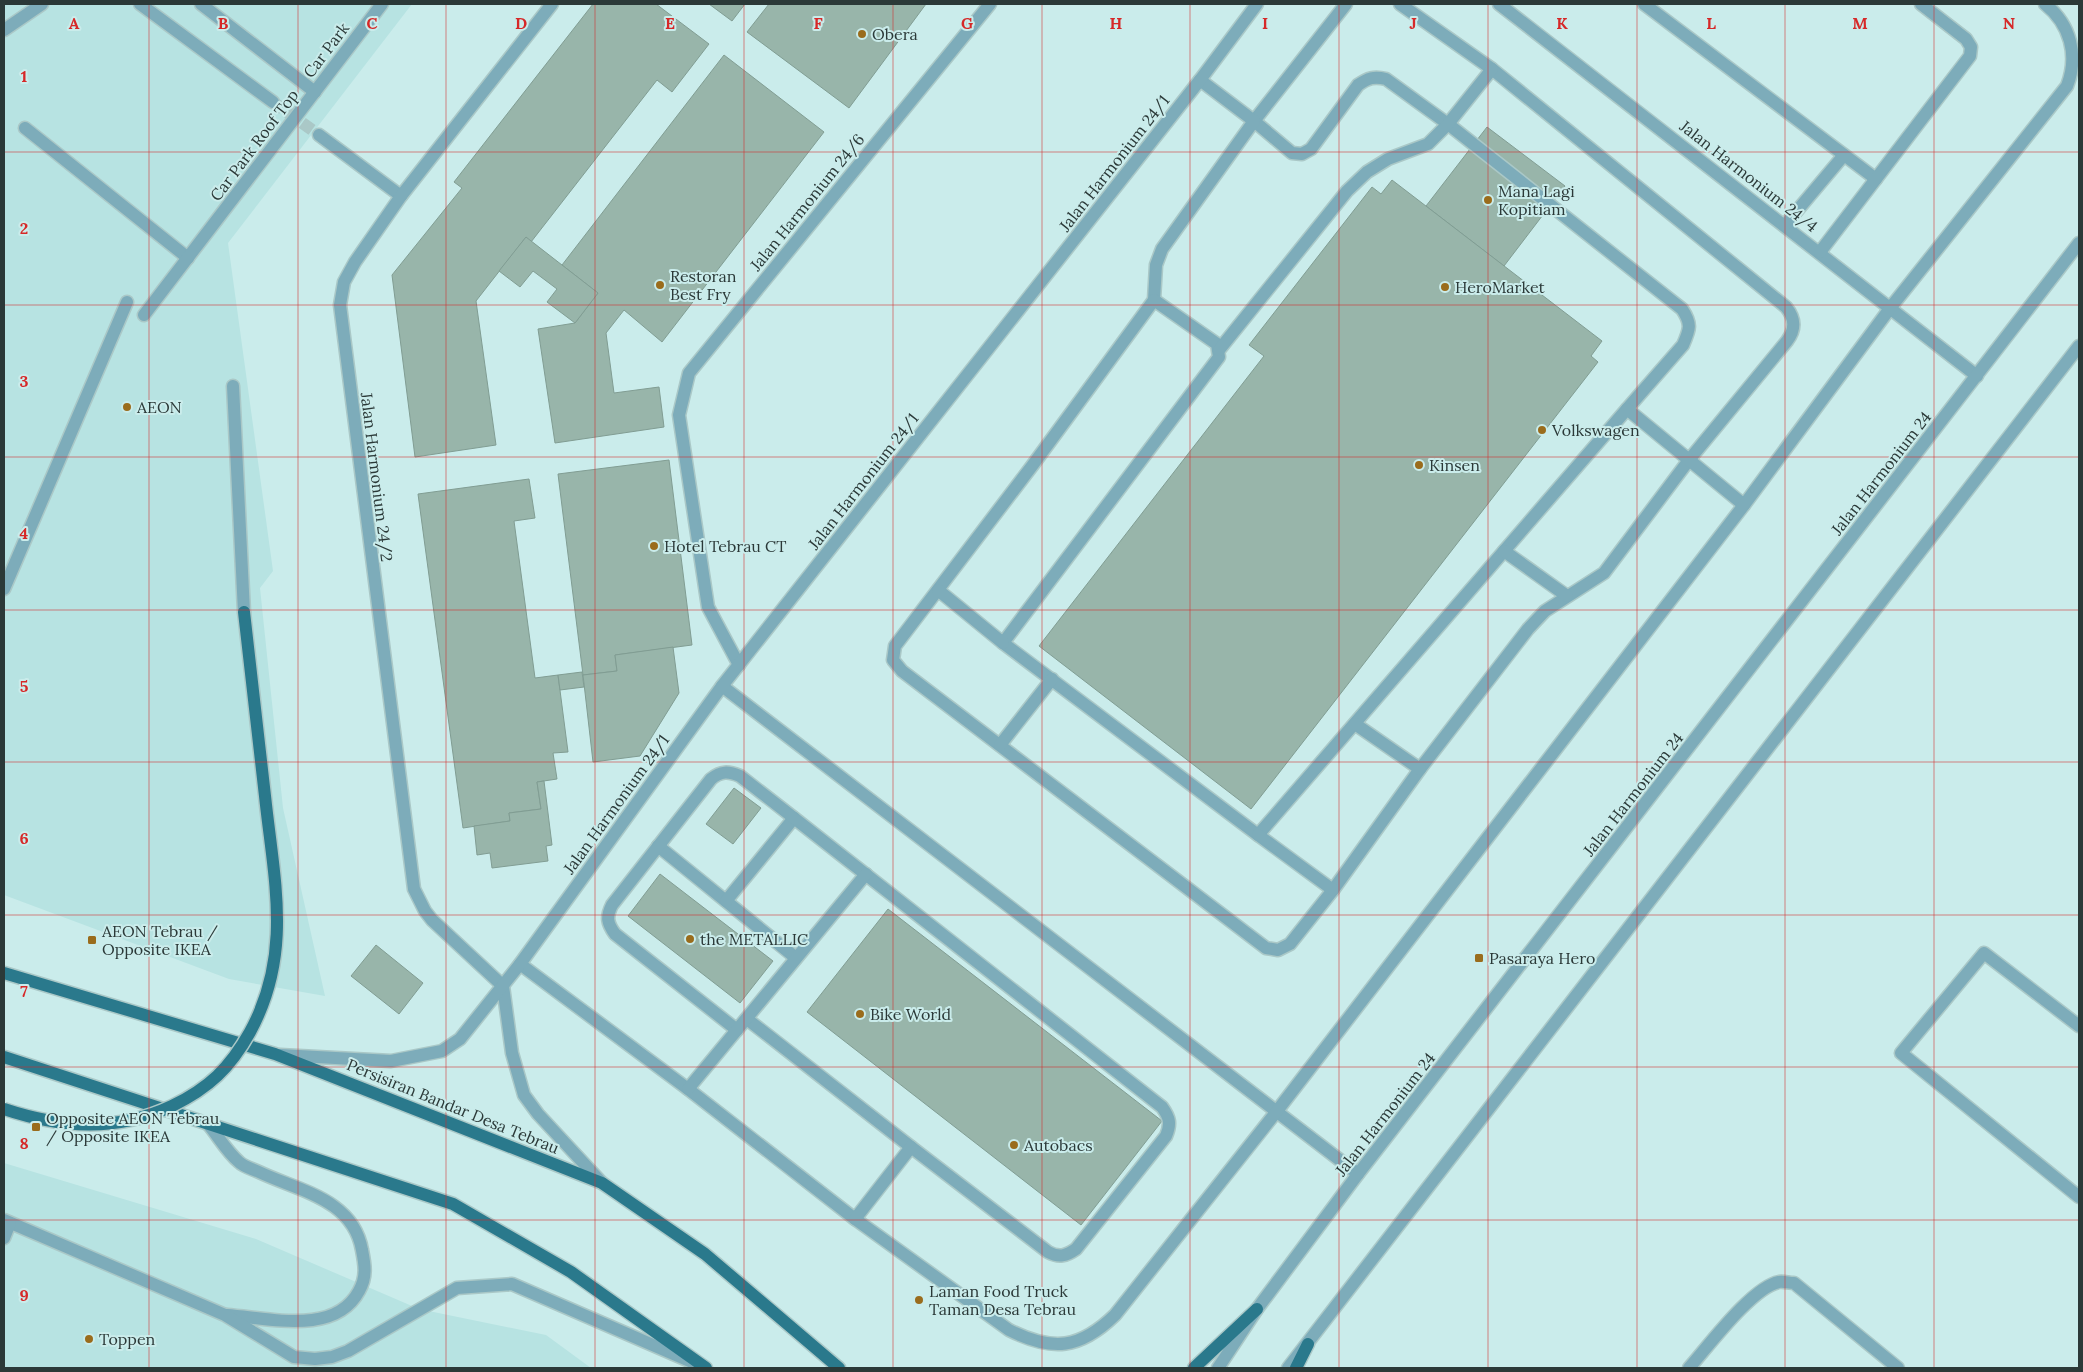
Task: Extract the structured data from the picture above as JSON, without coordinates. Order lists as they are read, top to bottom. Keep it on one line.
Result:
{"streets":{"main road":["Persisiran Bandar Desa Tebrau"],"street":["Car Park","Car Park Roof Top","Jalan Harmonium 24/1","Jalan Harmonium 24/4","Jalan Harmonium 24/6","Jalan Harmonium 24","Jalan Harmonium 24/2"]},"crossings":[["Car Park","Car Park Roof Top"],["Jalan Harmonium 24/1","Jalan Harmonium 24/6"],["Jalan Harmonium 24/1","Jalan Harmonium 24/2"],["Jalan Harmonium 24/1","Persisiran Bandar Desa Tebrau"],["Jalan Harmonium 24/4","Jalan Harmonium 24"]],"places":{"other":["Obera","Mana Lagi Kopitiam","Restoran Best Fry","HeroMarket","AEON","Volkswagen","Kinsen","Hotel Tebrau CT","the METALLIC","Bike World","Autobacs","Laman Food Truck Taman Desa Tebrau","Toppen"],"transit":["AEON Tebrau / Opposite IKEA","Pasaraya Hero","Opposite AEON Tebrau / Opposite IKEA"]},"grid":{"columns":["A","B","C","D","E","F","G","H","I","J","K","L","M","N"],"rows":["1","2","3","4","5","6","7","8","9"]}}
